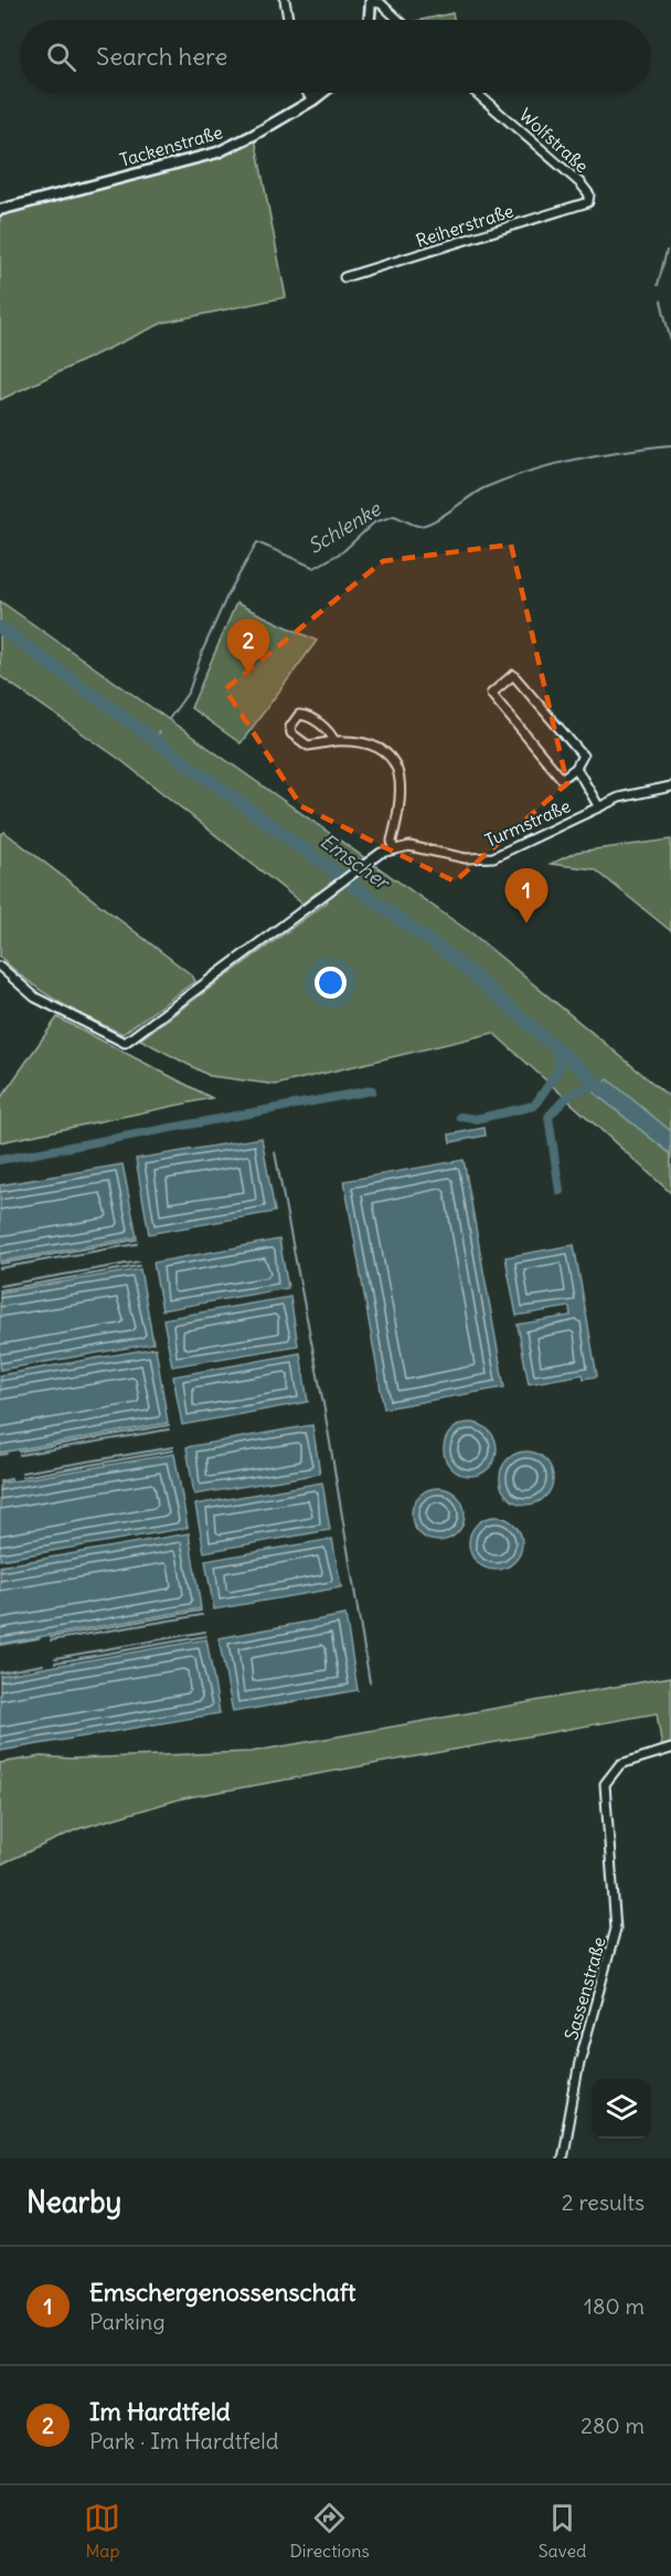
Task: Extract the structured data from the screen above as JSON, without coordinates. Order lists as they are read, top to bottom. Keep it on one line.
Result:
{"streets":{"street":["Wolfstraße","Tackenstraße","Reiherstraße","Turmstraße","Sassenstraße"]},"crossings":[["Wolfstraße","Reiherstraße"]],"water":["Schlenke","Emscher"],"page":{"search":"Search here","pins":["2","1"],"heading":["Nearby","2 results"],"list":[{"mark":"1","name":"Emschergenossenschaft","note":"Parking","value":"180 m"},{"mark":"2","name":"Im Hardtfeld","note":"Park · Im Hardtfeld","value":"280 m"}],"nav":["Map","Directions","Saved"]}}
